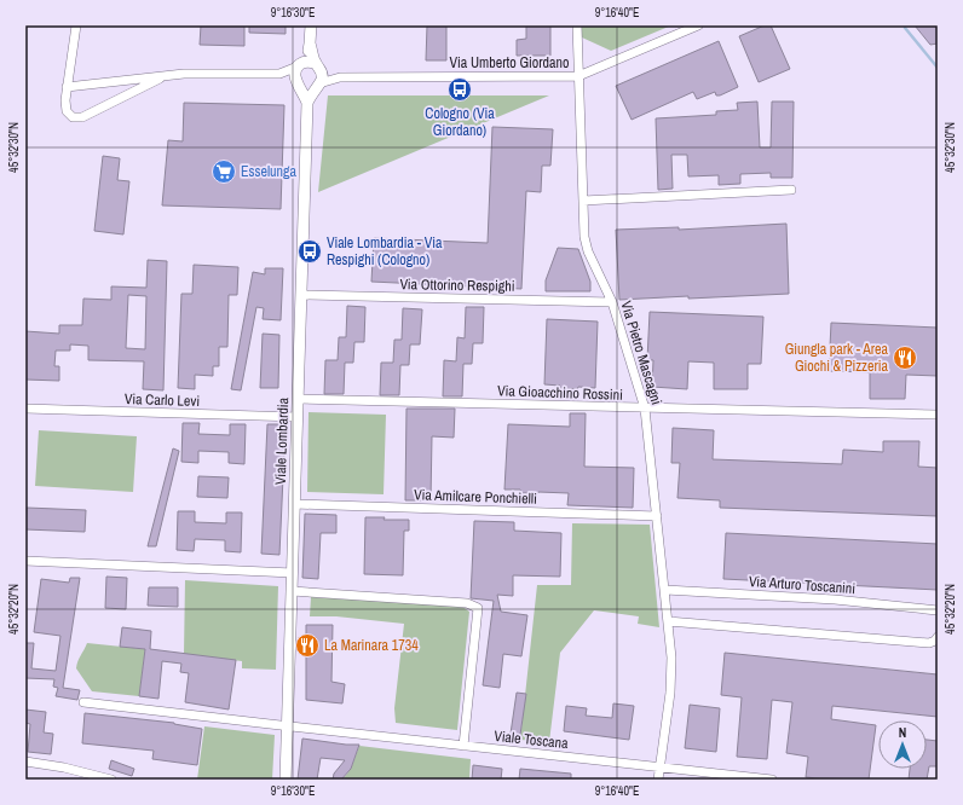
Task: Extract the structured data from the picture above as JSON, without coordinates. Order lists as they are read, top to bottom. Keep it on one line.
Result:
{"streets":{"street":["Via Umberto Giordano","Via Ottorino Respighi","Via Pietro Mascagni","Via Gioacchino Rossini","Via Carlo Levi","Viale Lombardia","Via Amilcare Ponchielli","Via Arturo Toscanini","Viale Toscana"]},"crossings":[["Via Umberto Giordano","Via Pietro Mascagni"],["Via Umberto Giordano","Viale Lombardia"],["Via Ottorino Respighi","Via Pietro Mascagni"],["Via Ottorino Respighi","Viale Lombardia"],["Via Pietro Mascagni","Via Gioacchino Rossini"],["Via Pietro Mascagni","Via Amilcare Ponchielli"],["Via Pietro Mascagni","Via Arturo Toscanini"],["Via Pietro Mascagni","Viale Toscana"],["Via Gioacchino Rossini","Viale Lombardia"],["Via Carlo Levi","Viale Lombardia"],["Viale Lombardia","Via Amilcare Ponchielli"],["Viale Lombardia","Viale Toscana"]],"places":{"bus stop":["Cologno (Via Giordano)","Viale Lombardia - Via Respighi (Cologno)"],"supermarket":["Esselunga"],"restaurant":["Giungla park - Area Giochi & Pizzeria","La Marinara 1734"]},"north":"top","coordinates":["9°16'30\"E","9°16'40\"E","45°32'30\"N","45°32'20\"N"]}
